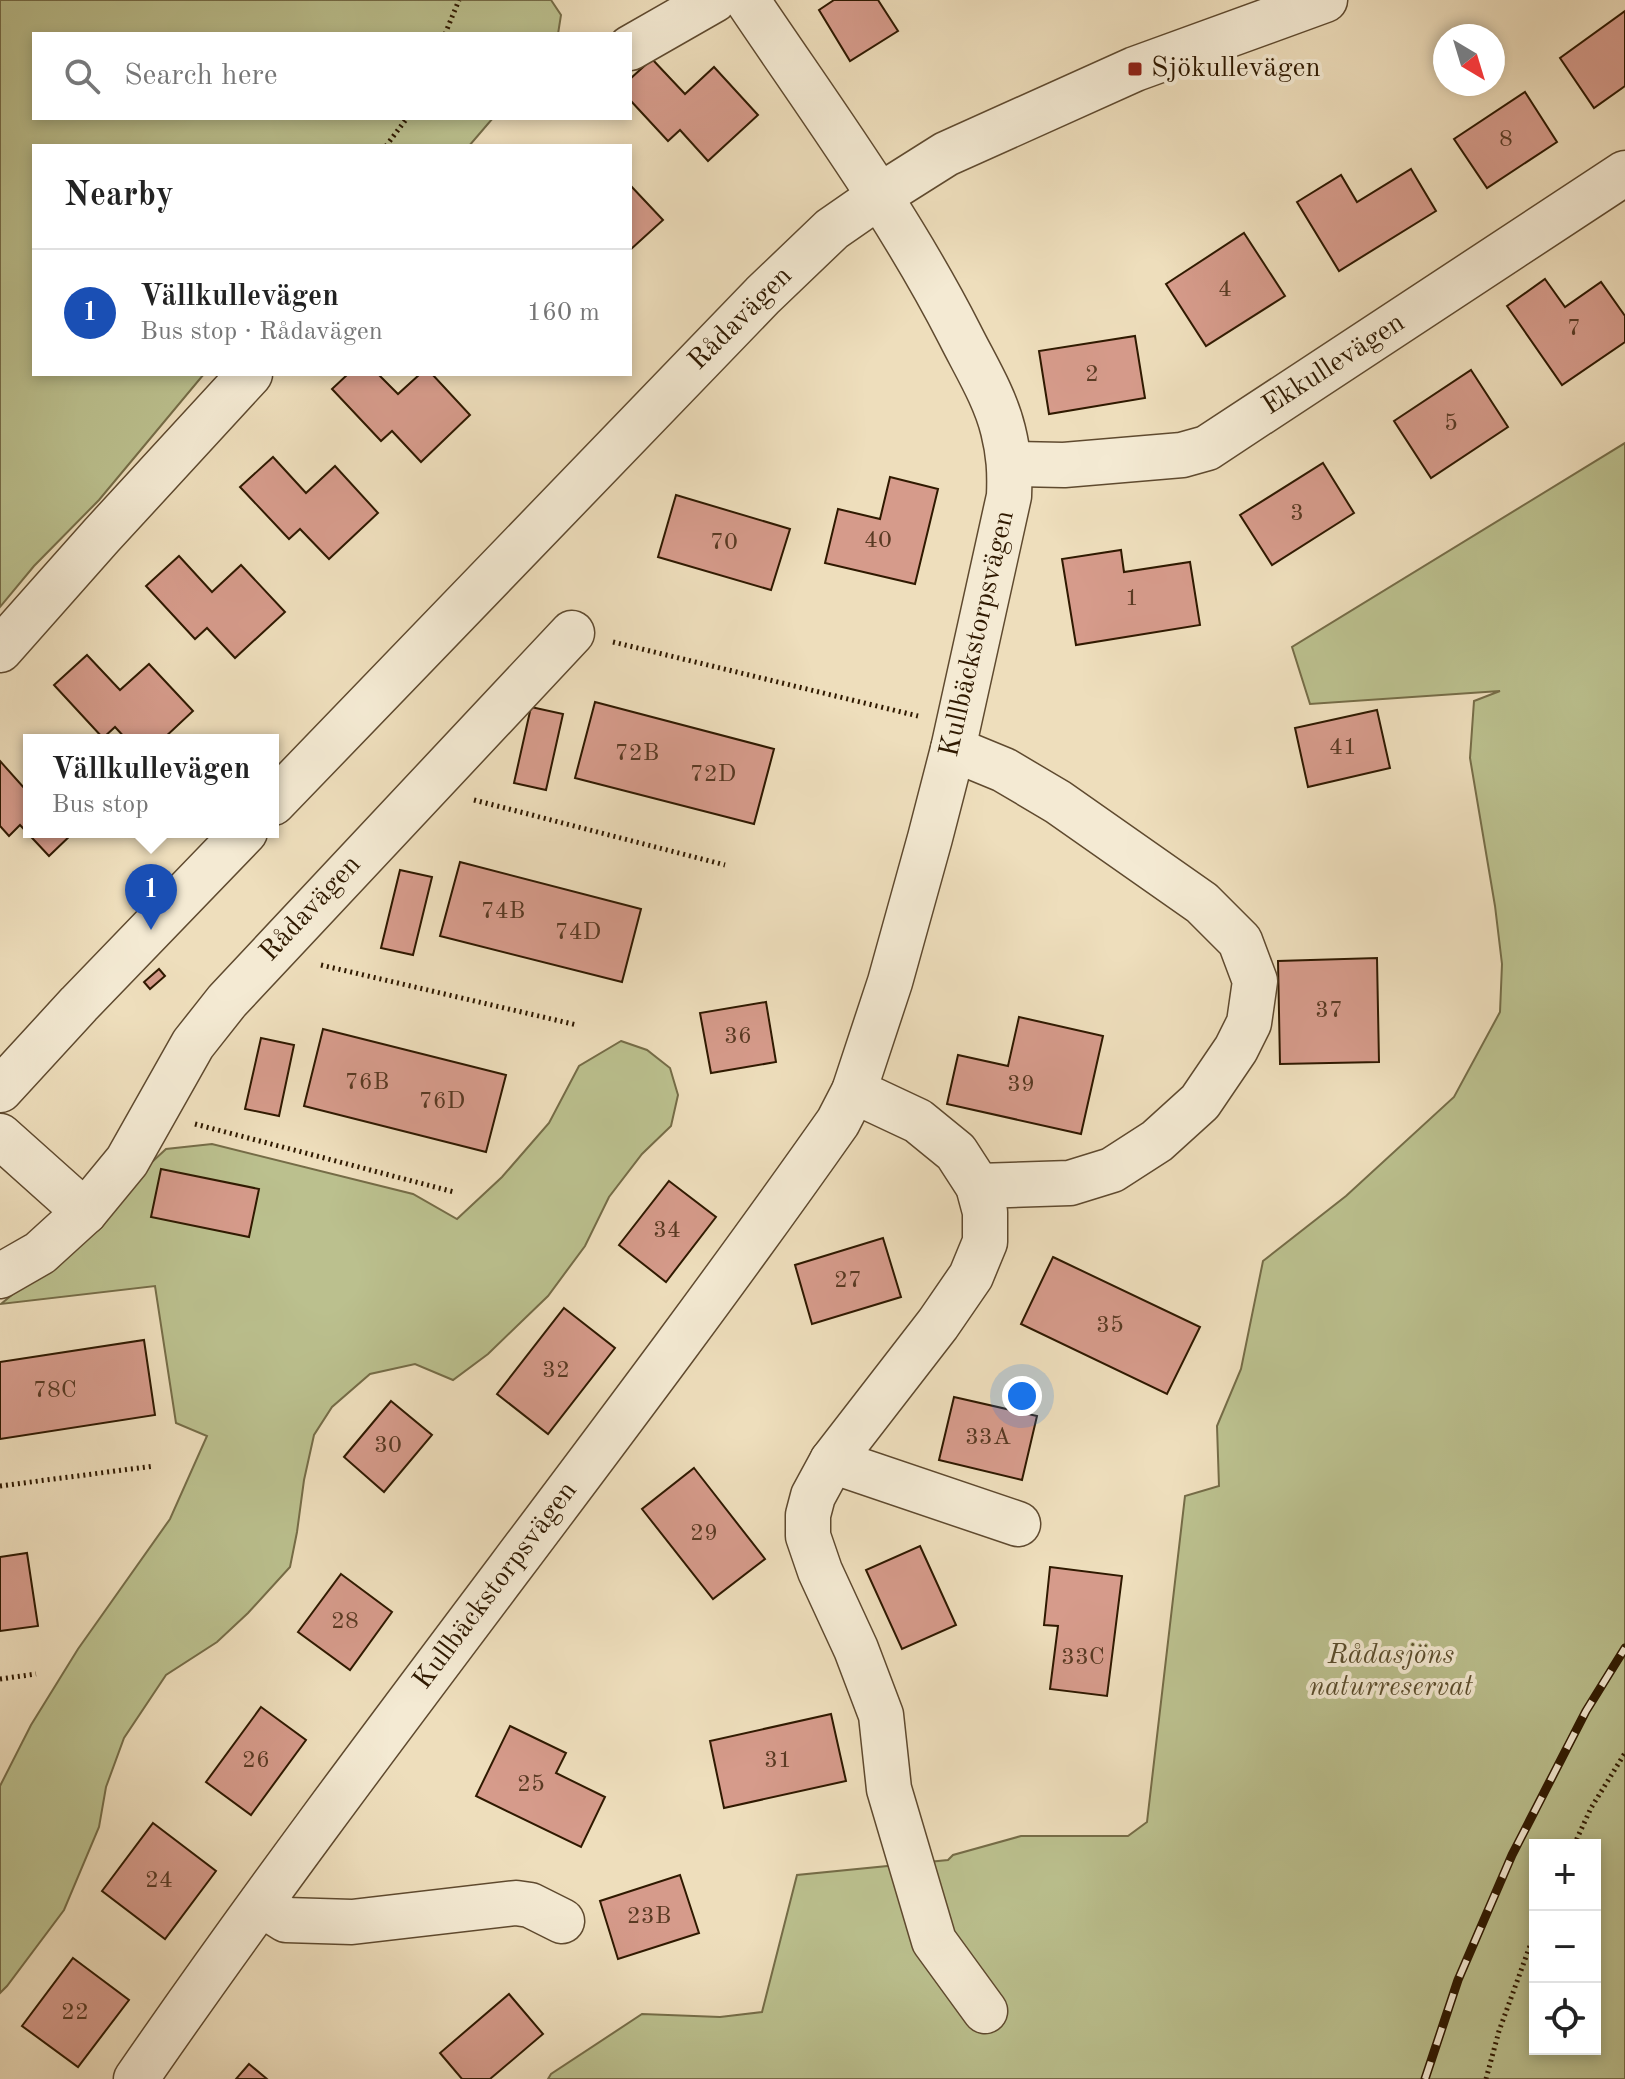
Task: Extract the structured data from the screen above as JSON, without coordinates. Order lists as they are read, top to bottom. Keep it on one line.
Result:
{"streets":{"street":["Rådavägen","Ekkullevägen","Kullbäckstorpsvägen"]},"crossings":[["Rådavägen","Kullbäckstorpsvägen"],["Ekkullevägen","Kullbäckstorpsvägen"]],"parks":["Rådasjöns naturreservat"],"places":{"transit":["Sjökullevägen"]},"house_numbers":["8","4","7","2","5","3","40","70","1","41","72B","72D","74B","74D","37","36","76B","39","76D","34","27","35","32","78C","33A","30","29","28","33C","26","31","25","24","23B","22"],"north":"bottom right","page":{"search":"Search here","heading":"Nearby","list":[{"mark":"1","name":"Vällkullevägen","note":"Bus stop · Rådavägen","value":"160 m"}],"popup":["Vällkullevägen","Bus stop"],"pins":"1","map_buttons":["+","−"]}}
